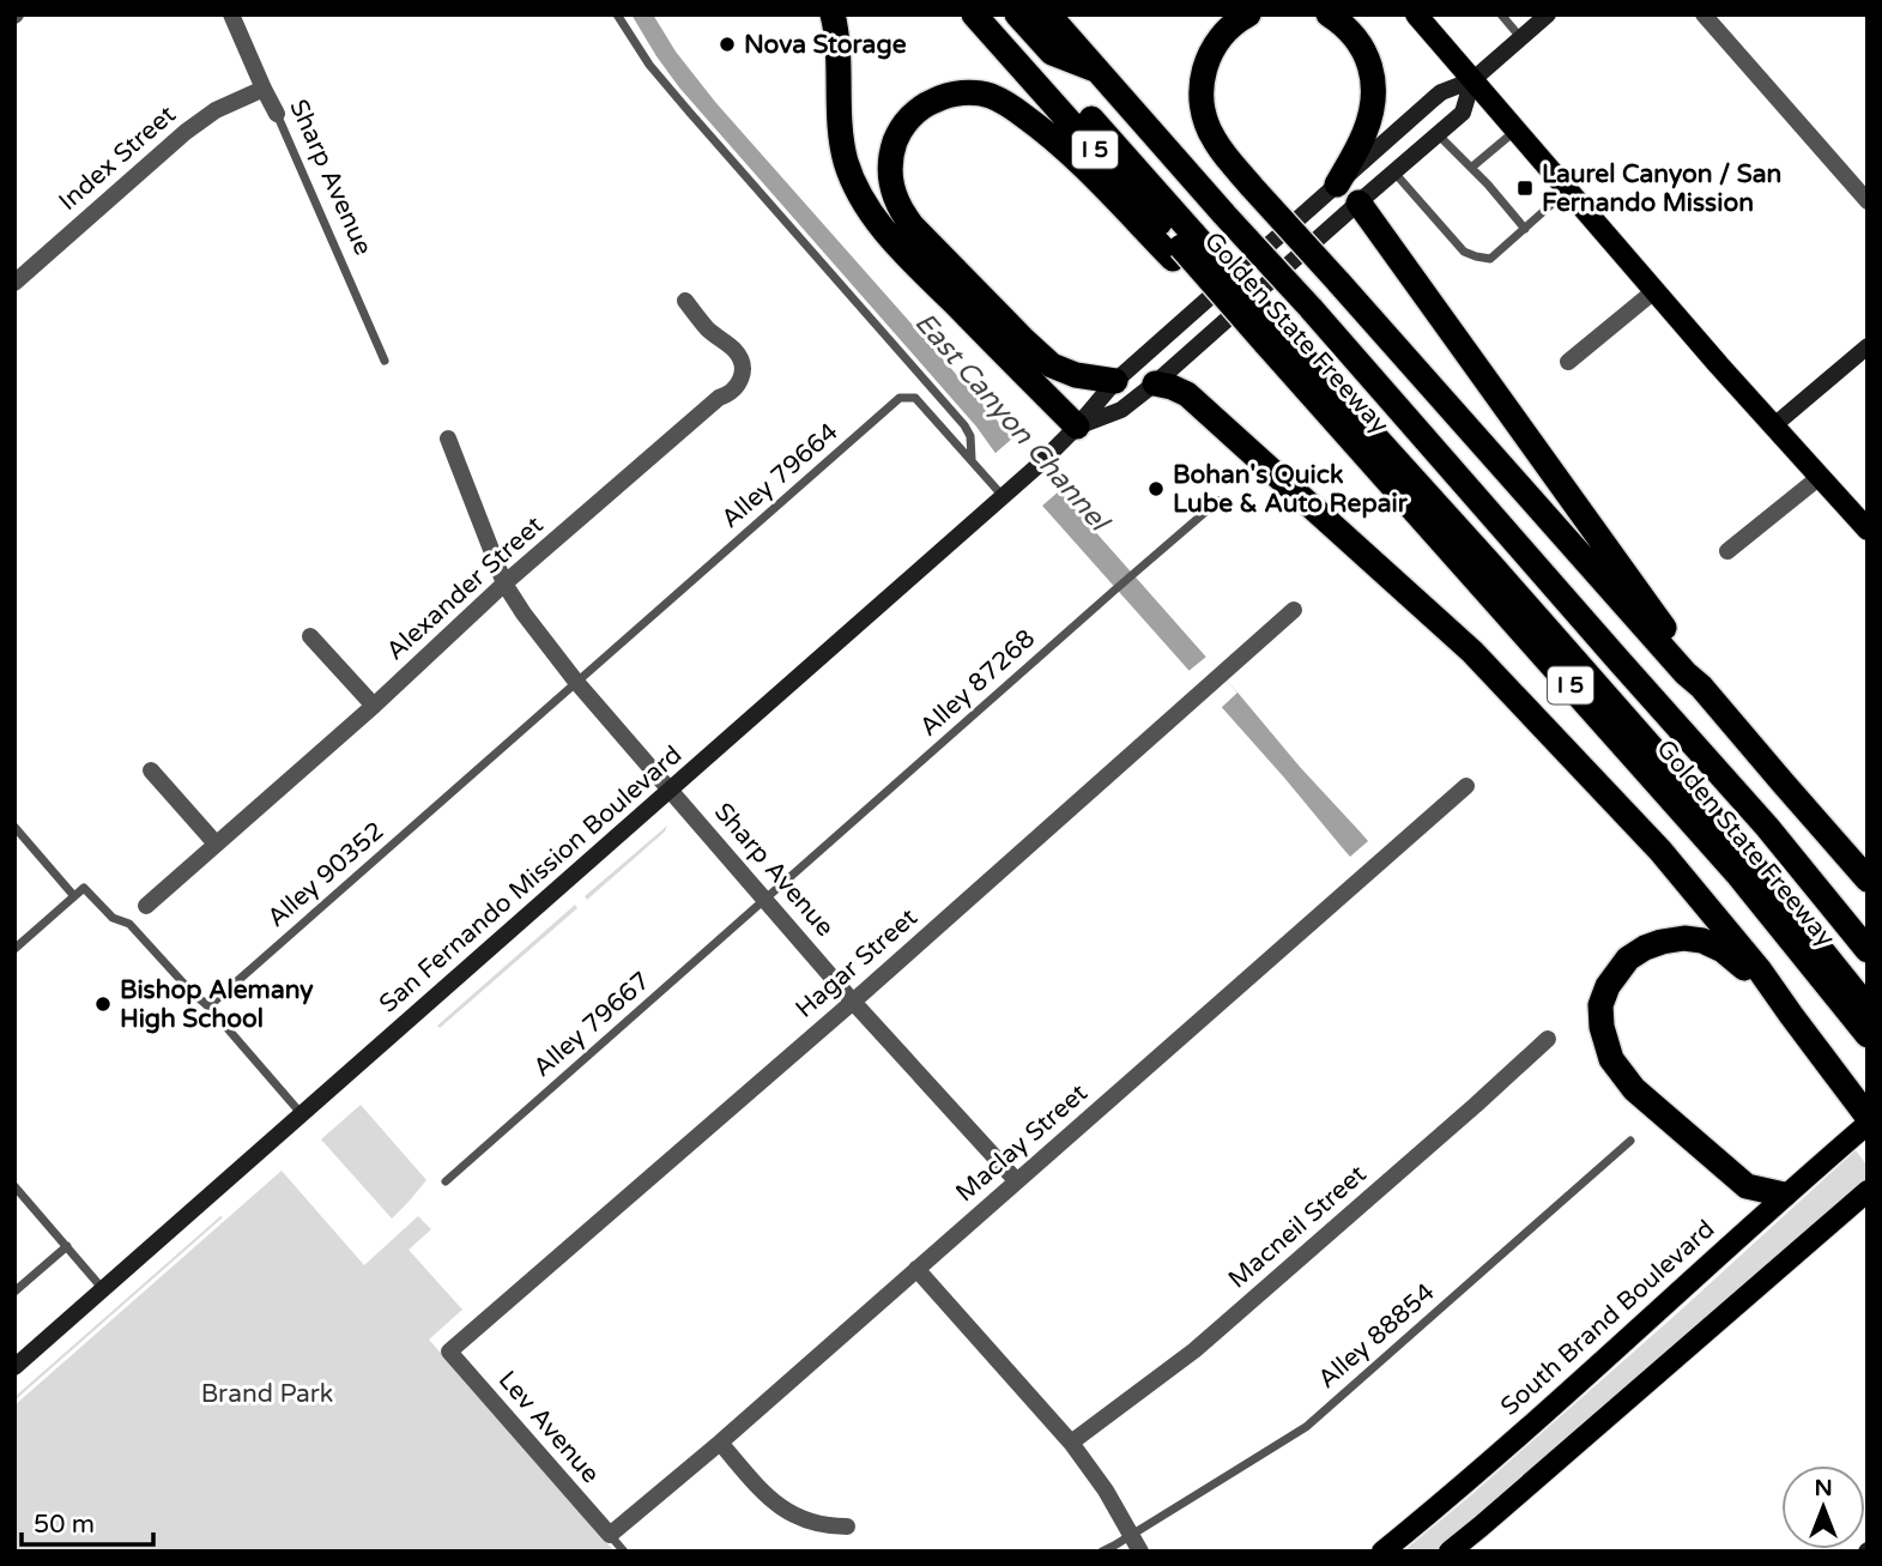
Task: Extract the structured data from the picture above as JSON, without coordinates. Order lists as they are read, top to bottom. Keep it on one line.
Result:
{"streets":{"highway":["I 5","Golden State Freeway"],"main road":["San Fernando Mission Boulevard","South Brand Boulevard"],"street":["Index Street","Sharp Avenue","Alexander Street","Hagar Street","Maclay Street","Macneil Street","Lev Avenue"],"lane":["Alley 79664","Alley 87268","Alley 90352","Alley 79667","Alley 88854"]},"crossings":[["Index Street","Sharp Avenue"],["Sharp Avenue","Alley 79664"],["Sharp Avenue","Alexander Street"],["Sharp Avenue","Alley 87268"],["Sharp Avenue","Alley 90352"],["Sharp Avenue","San Fernando Mission Boulevard"],["Sharp Avenue","Hagar Street"],["Sharp Avenue","Alley 79667"],["Sharp Avenue","Maclay Street"],["Alley 79664","Alley 90352"],["Alley 79664","San Fernando Mission Boulevard"],["Alley 87268","Alley 79667"],["Hagar Street","Lev Avenue"],["Maclay Street","Lev Avenue"]],"water":["East Canyon Channel"],"parks":["Brand Park"],"places":{"other":["Nova Storage","Bohan's Quick Lube & Auto Repair","Bishop Alemany High School"],"transit":["Laurel Canyon / San Fernando Mission"]},"scale_bar":"50 m","north":"top"}
